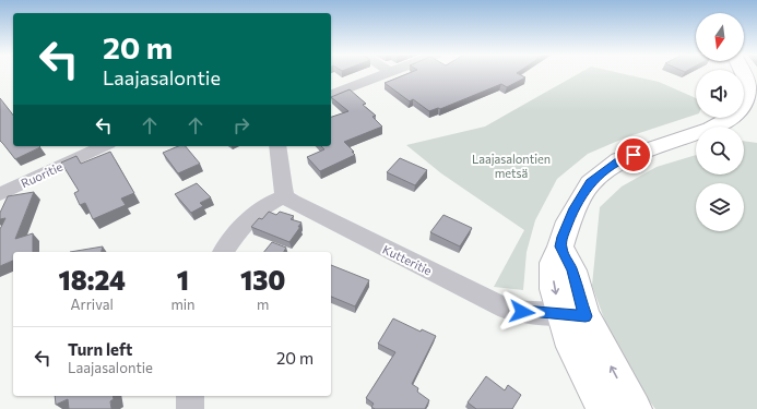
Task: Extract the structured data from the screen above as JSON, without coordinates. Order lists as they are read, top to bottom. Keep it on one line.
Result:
{"streets":{"street":["Ruoritie","Kutteritie"]},"parks":["Laajasalontien metsä"],"north":"bottom","page":{"turn":["20 m","Laajasalontie"],"eta":["18:24","Arrival","1","min","130","m"],"list":[{"name":"Turn left","note":"Laajasalontie","value":"20 m"}]}}
